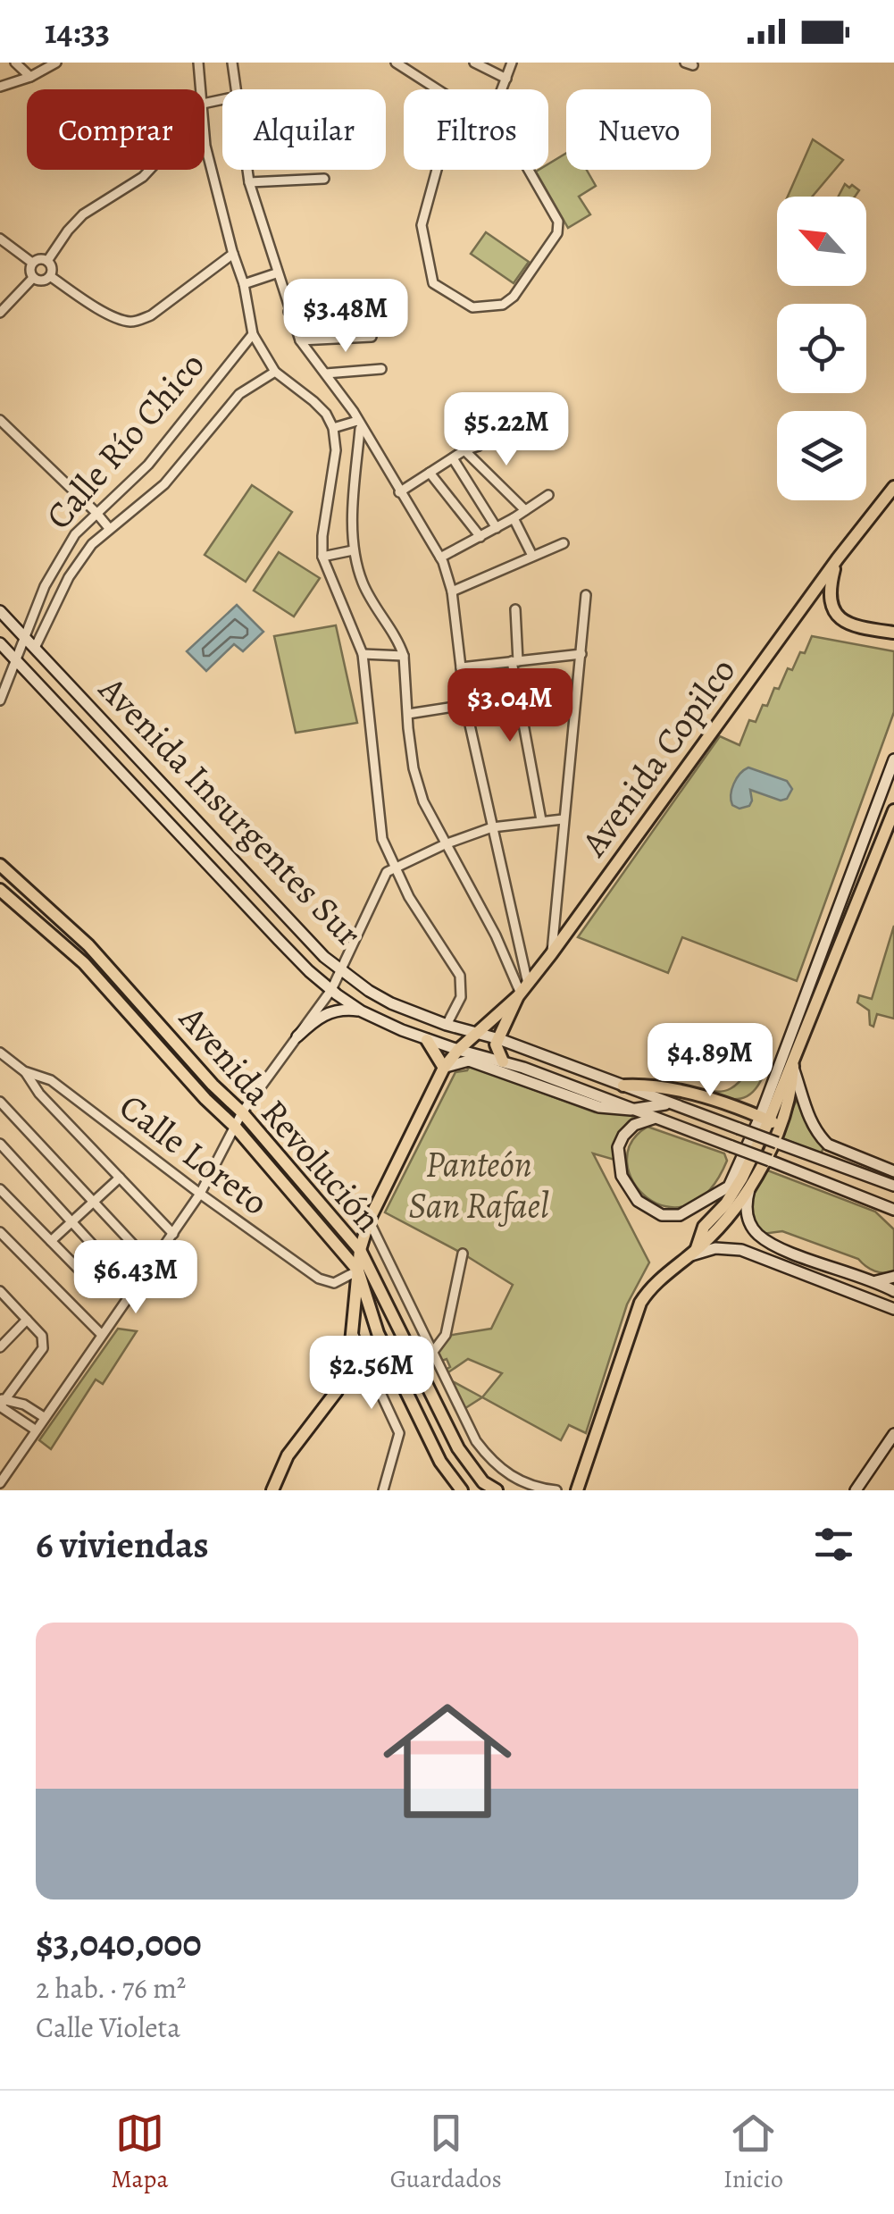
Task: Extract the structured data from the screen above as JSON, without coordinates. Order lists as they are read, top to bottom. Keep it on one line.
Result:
{"streets":{"main road":["Avenida Copilco","Avenida Insurgentes Sur","Avenida Revolución"],"street":["Calle Río Chico","Calle Loreto"]},"crossings":[["Calle Río Chico","Avenida Insurgentes Sur"],["Avenida Copilco","Avenida Insurgentes Sur"],["Avenida Copilco","Avenida Revolución"],["Avenida Copilco","Calle Loreto"],["Avenida Revolución","Calle Loreto"]],"parks":["Panteón San Rafael"],"north":"top left","page":{"status":"14:33","chip":["Comprar","Alquilar","Filtros","Nuevo"],"price":["$3.48M","$5.22M","$3.04M","$4.89M","$6.43M","$2.56M"],"heading":"6 viviendas","list":[{"name":"$3,040,000","note":"2 hab. · 76 m² · Calle Violeta"}],"tabs":["Mapa","Guardados","Inicio"]}}
